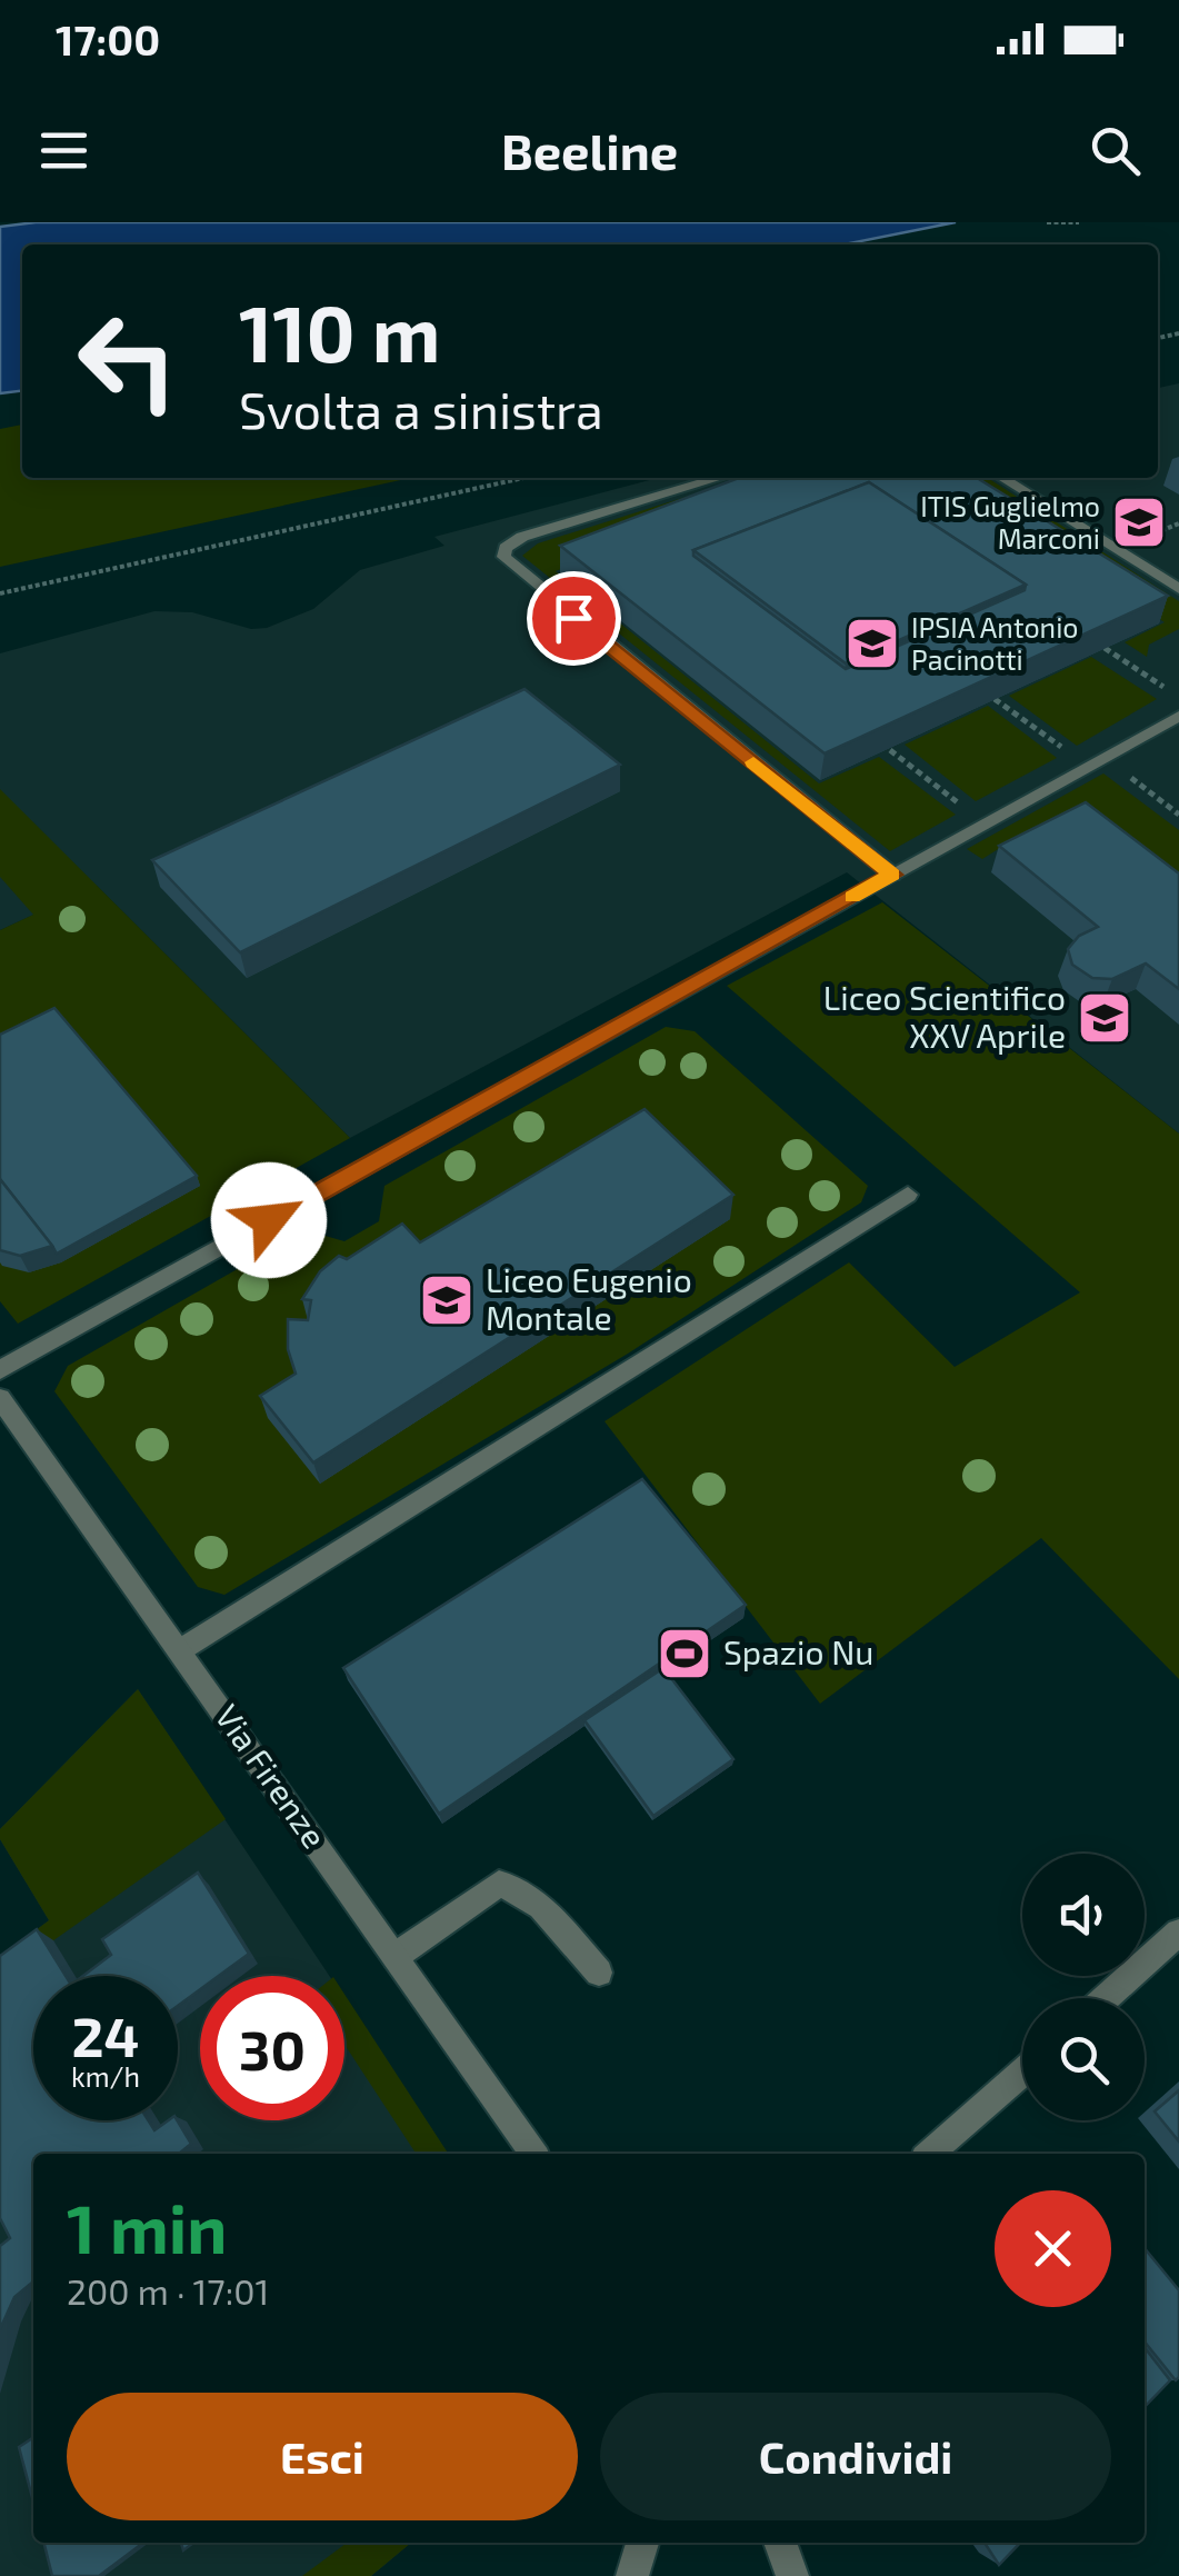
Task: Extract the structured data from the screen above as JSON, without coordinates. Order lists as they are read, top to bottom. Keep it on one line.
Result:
{"streets":{"street":["Via Firenze"]},"places":{"school or university":["ITIS Guglielmo Marconi","IPSIA Antonio Pacinotti","Liceo Scientifico XXV Aprile","Liceo Eugenio Montale"],"sports":["Spazio Nu"]},"page":{"status":"17:00","header":"Beeline","turn":["110 m","Svolta a sinistra"],"speed":"24 km/h","limit":"30","heading":["1 min","200 m · 17:01"],"buttons":["Esci","Condividi"]}}
